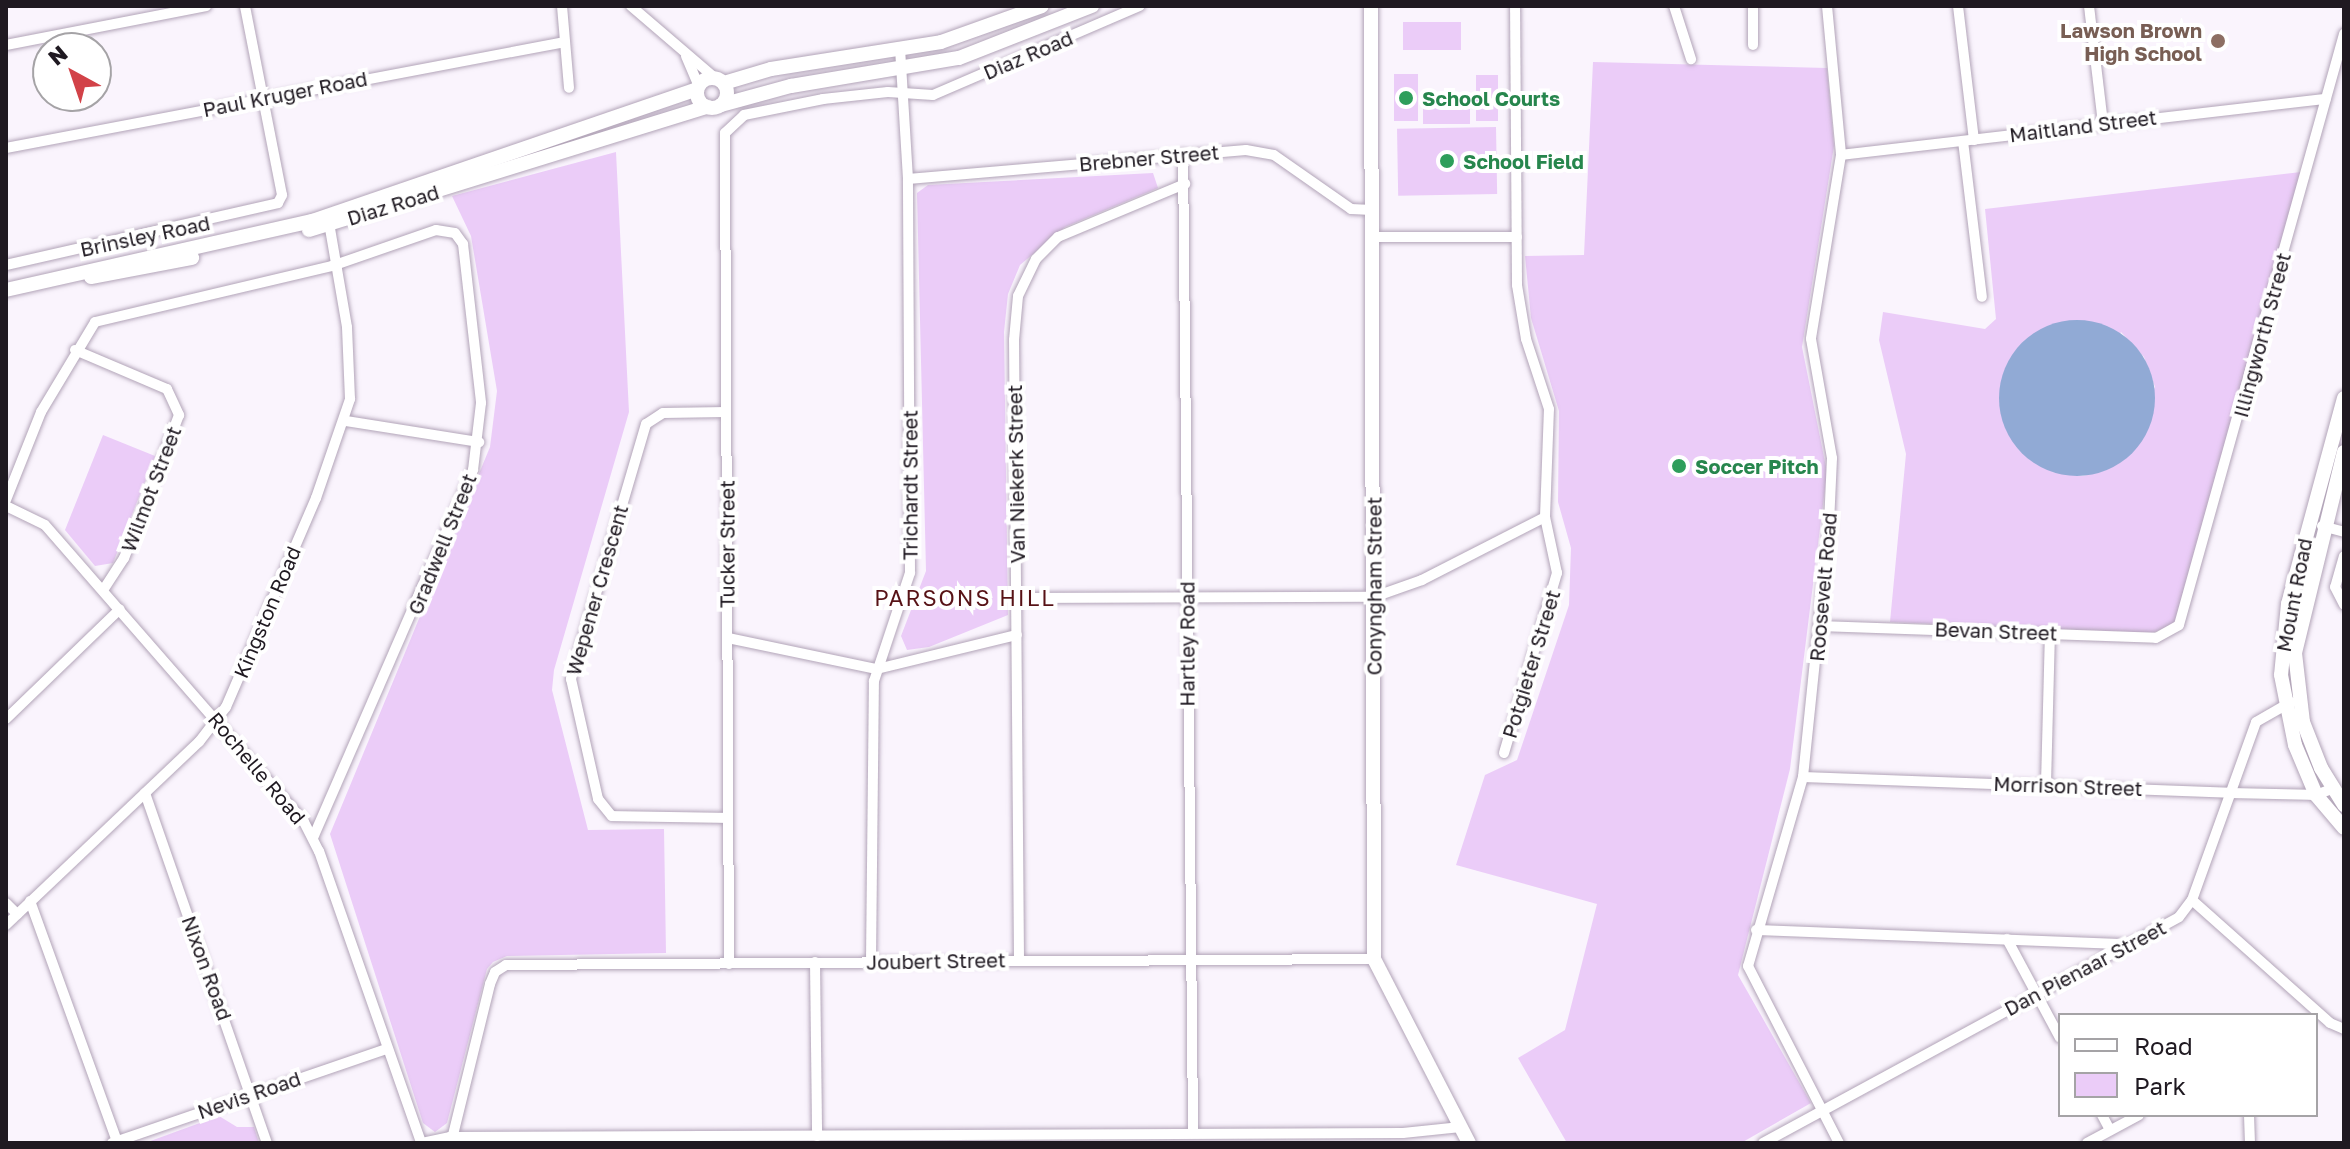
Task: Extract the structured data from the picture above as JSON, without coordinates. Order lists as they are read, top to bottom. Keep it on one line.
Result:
{"streets":{"street":["Diaz Road","Paul Kruger Road","Maitland Street","Brebner Street","Brinsley Road","Illingworth Street","Van Niekerk Street","Trichardt Street","Wilmot Street","Gradwell Street","Tucker Street","Conyngham Street","Roosevelt Road","Wepener Crescent","Mount Road","Kingston Road","Bevan Street","Hartley Road","Potgieter Street","Rochelle Road","Morrison Street","Joubert Street","Nixon Road","Dan Pienaar Street","Nevis Road"]},"crossings":[["Diaz Road","Trichardt Street"],["Diaz Road","Wilmot Street"],["Diaz Road","Gradwell Street"],["Diaz Road","Tucker Street"],["Diaz Road","Kingston Road"],["Diaz Road","Rochelle Road"],["Paul Kruger Road","Brinsley Road"],["Maitland Street","Illingworth Street"],["Maitland Street","Roosevelt Road"],["Brebner Street","Trichardt Street"],["Brebner Street","Conyngham Street"],["Brebner Street","Hartley Road"],["Illingworth Street","Bevan Street"],["Van Niekerk Street","Hartley Road"],["Van Niekerk Street","Joubert Street"],["Trichardt Street","Joubert Street"],["Wilmot Street","Rochelle Road"],["Gradwell Street","Rochelle Road"],["Tucker Street","Wepener Crescent"],["Tucker Street","Joubert Street"],["Conyngham Street","Joubert Street"],["Roosevelt Road","Bevan Street"],["Roosevelt Road","Morrison Street"],["Roosevelt Road","Dan Pienaar Street"],["Mount Road","Morrison Street"],["Mount Road","Dan Pienaar Street"],["Kingston Road","Rochelle Road"],["Kingston Road","Nixon Road"],["Hartley Road","Joubert Street"],["Rochelle Road","Nevis Road"],["Morrison Street","Dan Pienaar Street"],["Nixon Road","Nevis Road"]],"districts":["PARSONS HILL"],"places":["Lawson Brown High School","School Courts","School Field","Soccer Pitch"],"legend":["Road","Park"],"north":"top left"}
